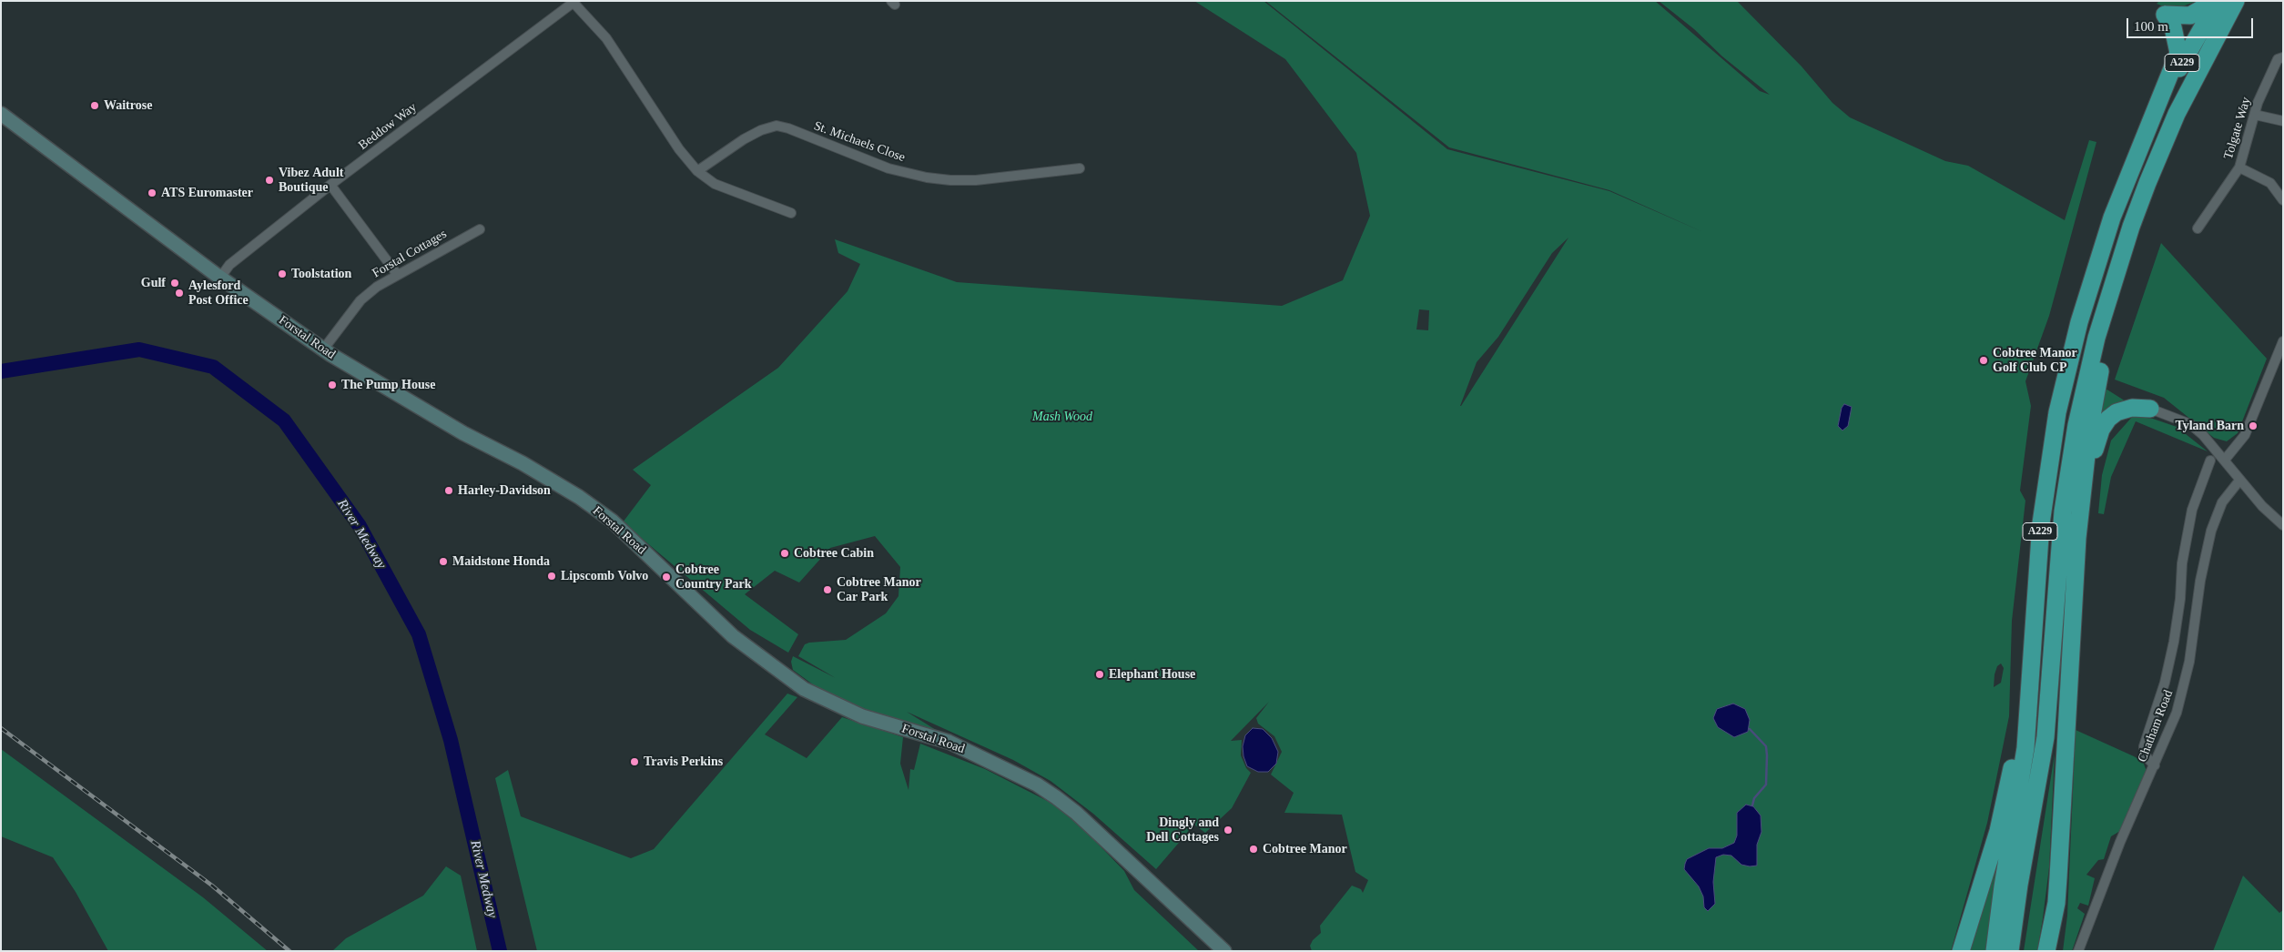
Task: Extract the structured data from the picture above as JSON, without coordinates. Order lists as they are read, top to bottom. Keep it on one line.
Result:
{"streets":{"highway":["A229"],"street":["Beddow Way","Tolgate Way","St. Michaels Close","Forstal Cottages","Forstal Road","Chatham Road"]},"crossings":[["Beddow Way","Forstal Road"],["Forstal Cottages","Forstal Road"]],"water":["River Medway"],"parks":["Mash Wood"],"places":["Waitrose","Vibez Adult Boutique","ATS Euromaster","Toolstation","Gulf","Aylesford Post Office","Cobtree Manor Golf Club CP","The Pump House","Tyland Barn","Harley-Davidson","Cobtree Cabin","Maidstone Honda","Lipscomb Volvo","Cobtree Country Park","Cobtree Manor Car Park","Elephant House","Travis Perkins","Dingly and Dell Cottages","Cobtree Manor"],"scale_bar":"100 m"}
